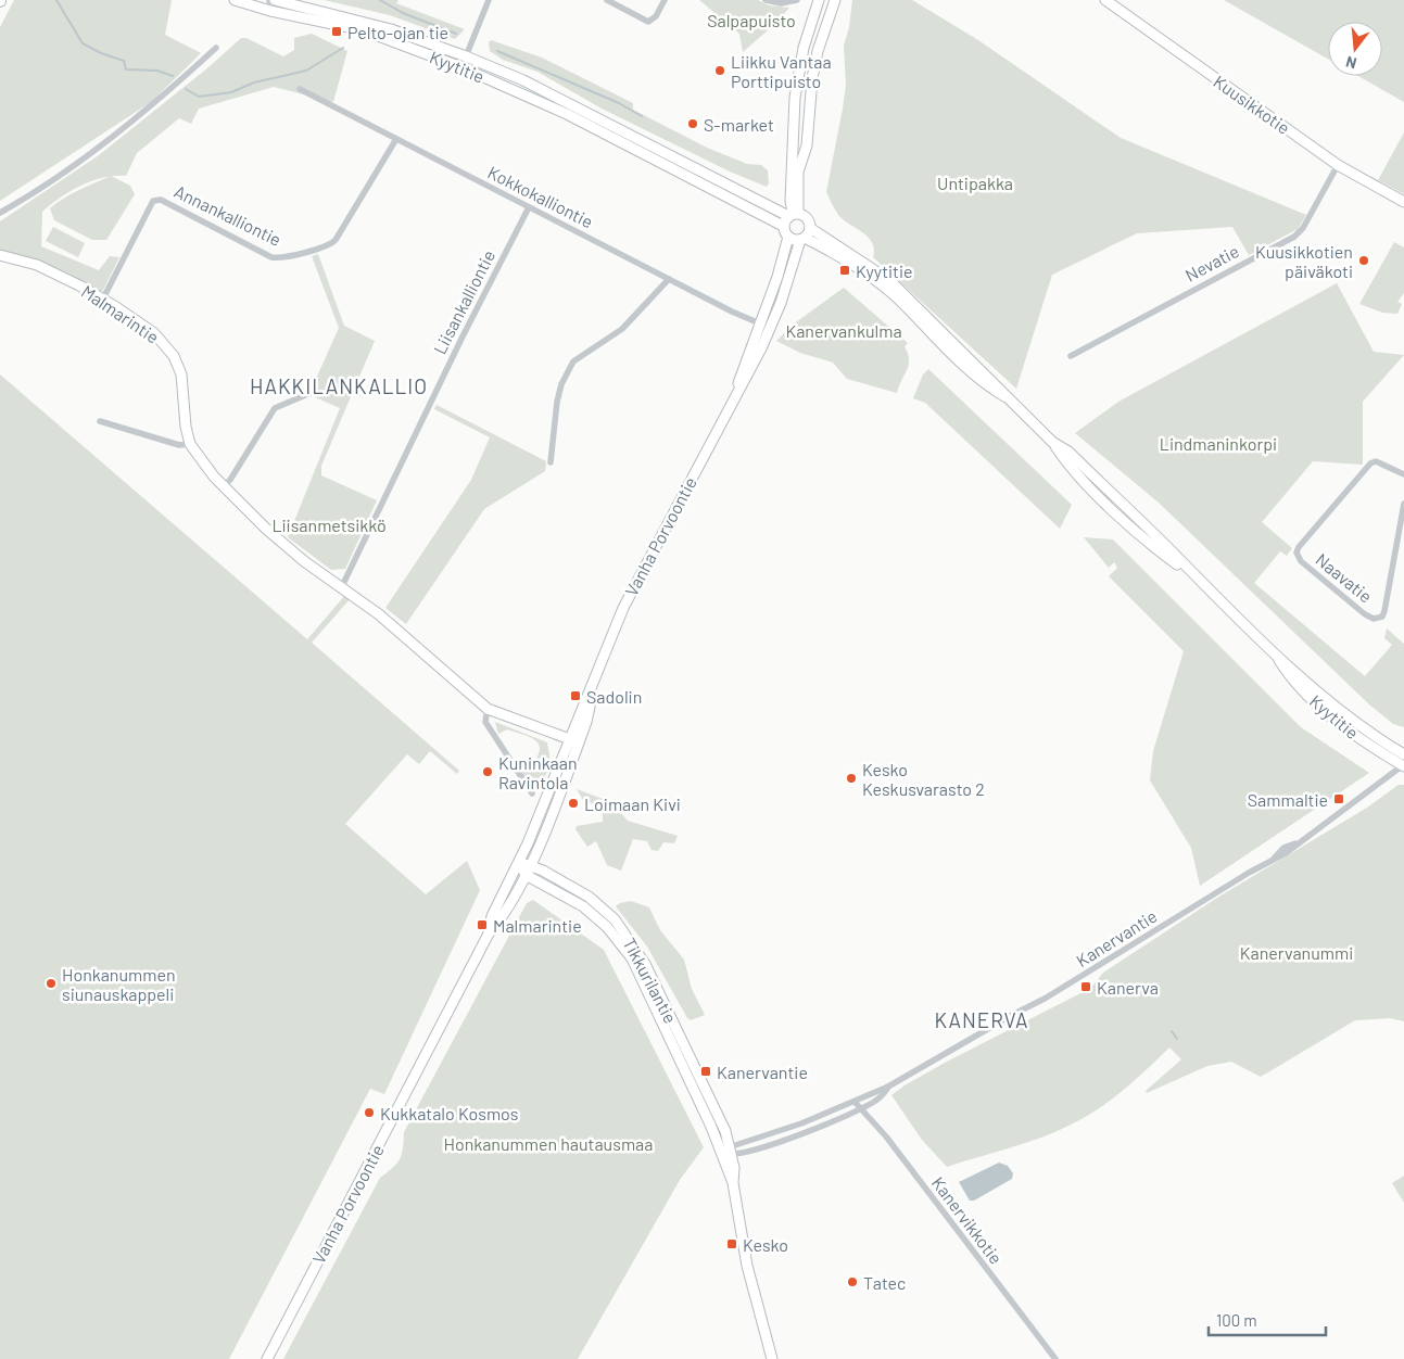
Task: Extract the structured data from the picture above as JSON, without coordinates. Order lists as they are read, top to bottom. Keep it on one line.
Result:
{"streets":{"main road":["Kyytitie","Kuusikkotie","Malmarintie","Vanha Porvoontie","Tikkurilantie"],"street":["Kokkokalliontie","Annankalliontie","Nevatie","Liisankalliontie","Naavatie","Kanervantie","Kanervikkotie"]},"crossings":[["Kyytitie","Vanha Porvoontie"],["Kyytitie","Kanervantie"],["Kuusikkotie","Nevatie"],["Kokkokalliontie","Annankalliontie"],["Kokkokalliontie","Liisankalliontie"],["Kokkokalliontie","Vanha Porvoontie"],["Annankalliontie","Malmarintie"],["Liisankalliontie","Malmarintie"],["Malmarintie","Vanha Porvoontie"],["Vanha Porvoontie","Tikkurilantie"],["Kanervantie","Tikkurilantie"],["Kanervantie","Kanervikkotie"]],"districts":["HAKKILANKALLIO","KANERVA"],"parks":["Salpapuisto","Untipakka","Kanervankulma","Lindmaninkorpi","Liisanmetsikkö","Kanervanummi","Honkanummen hautausmaa"],"places":{"transit":["Pelto-ojan tie","Kyytitie","Sadolin","Sammaltie","Malmarintie","Kanerva","Kanervantie","Kesko"],"other":["Liikku Vantaa Porttipuisto","S-market","Kuusikkotien päiväkoti","Kuninkaan Ravintola","Kesko Keskusvarasto 2","Loimaan Kivi","Honkanummen siunauskappeli","Kukkatalo Kosmos","Tatec"]},"scale_bar":"100 m","north":"bottom"}
